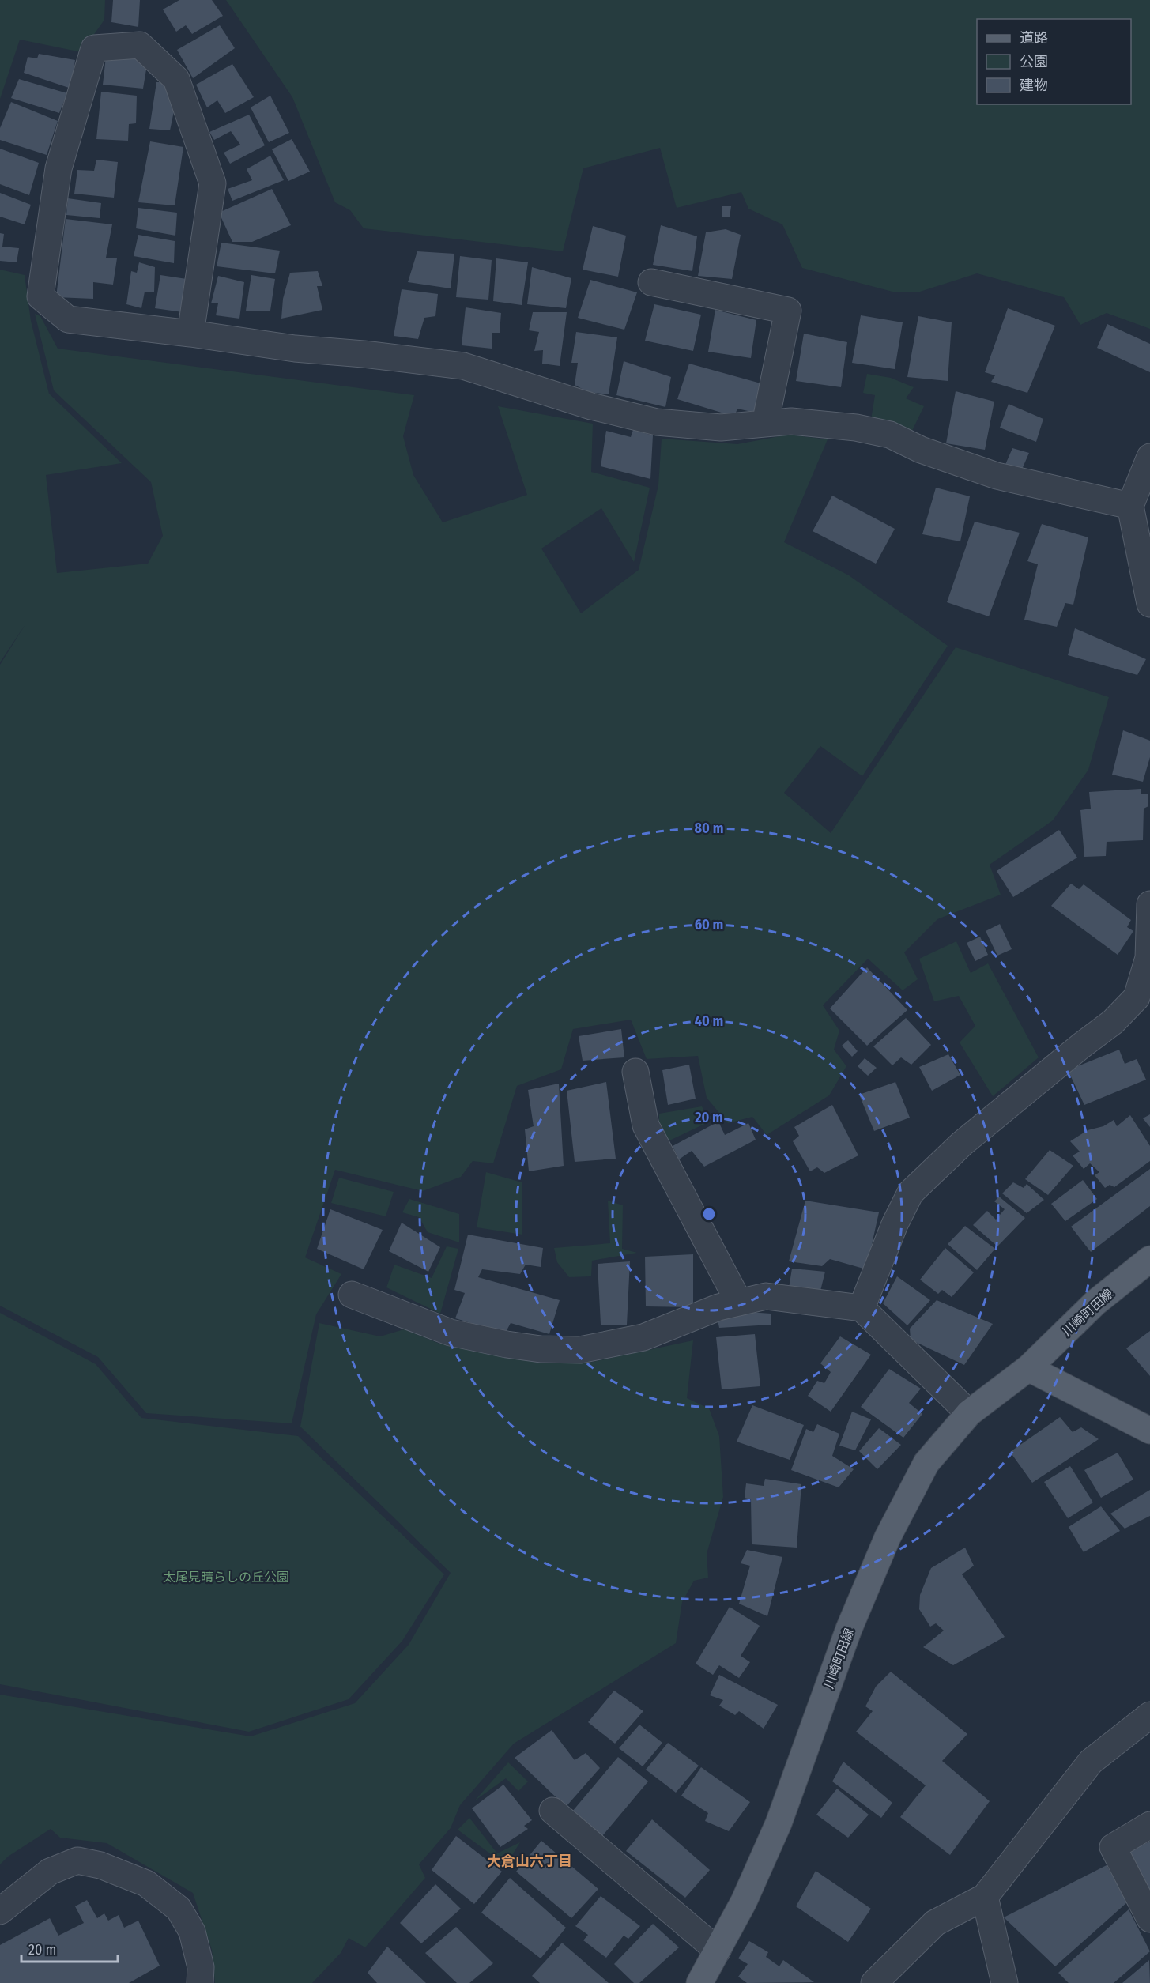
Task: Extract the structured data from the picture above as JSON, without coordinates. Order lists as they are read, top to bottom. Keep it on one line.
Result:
{"streets":{"main road":["川崎町田線"]},"districts":["大倉山六丁目"],"parks":["太尾見晴らしの丘公園"],"legend":["道路","公園","建物"],"scale_bar":"20 m","rings":["80 m","60 m","40 m","20 m"]}
